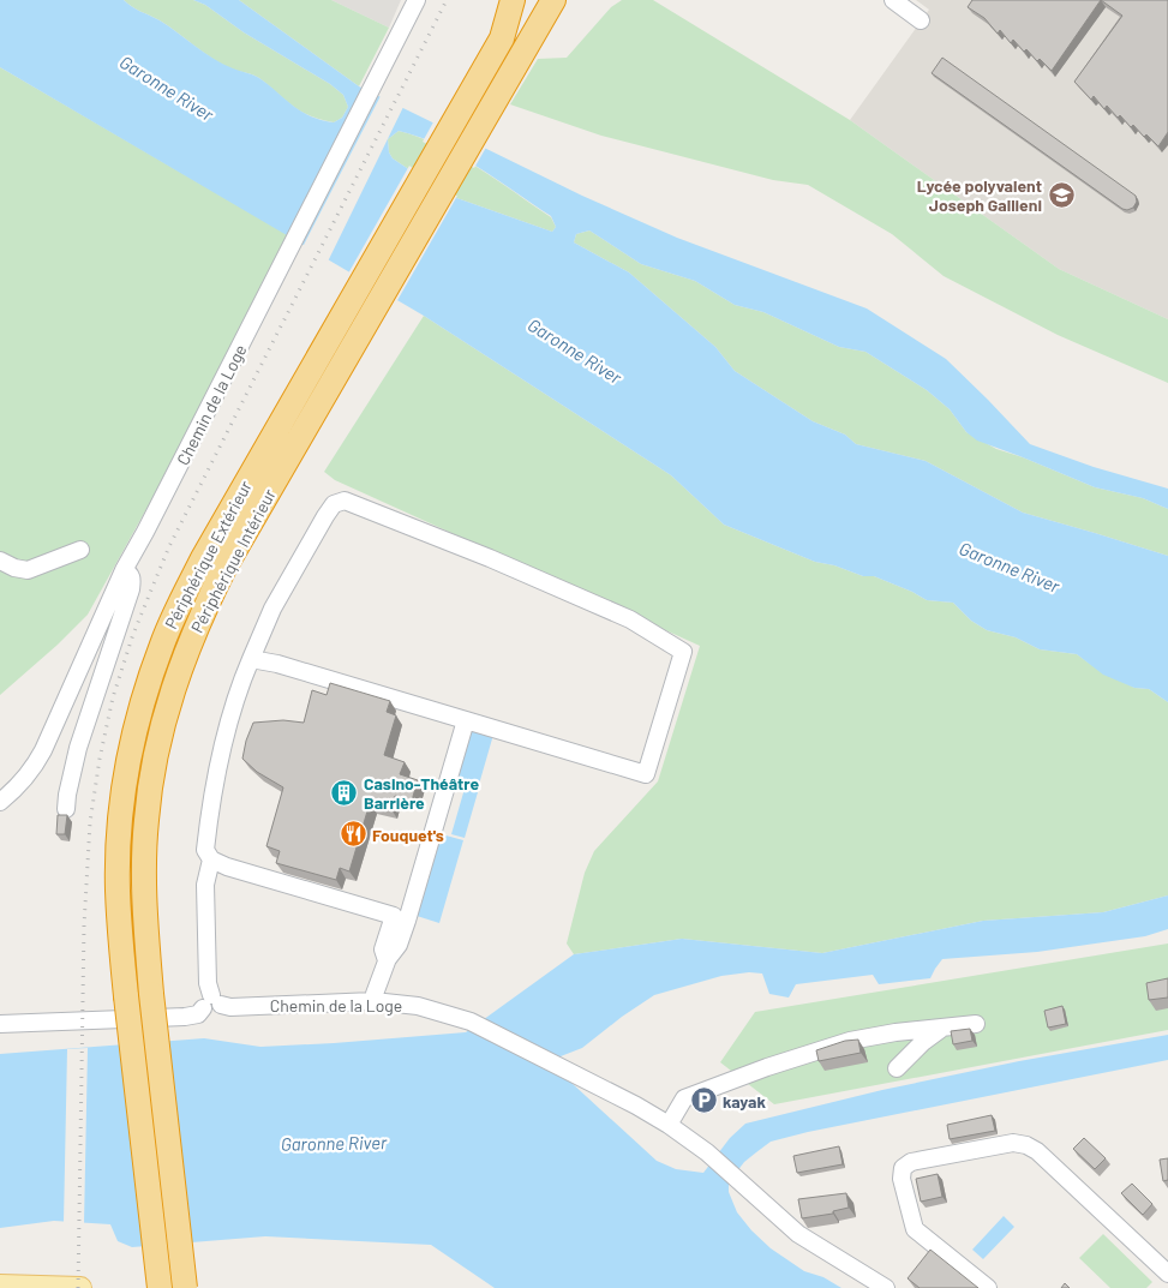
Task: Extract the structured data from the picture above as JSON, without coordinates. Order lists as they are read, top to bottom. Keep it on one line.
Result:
{"streets":{"highway":["Périphérique Extérieur","Périphérique Intérieur"],"street":["Chemin de la Loge"]},"water":["Garonne River"],"places":{"school or university":["Lycée polyvalent Joseph Gallieni"],"building":["Casino-Théâtre Barrière"],"restaurant":["Fouquet's"],"parking":["kayak"]}}
